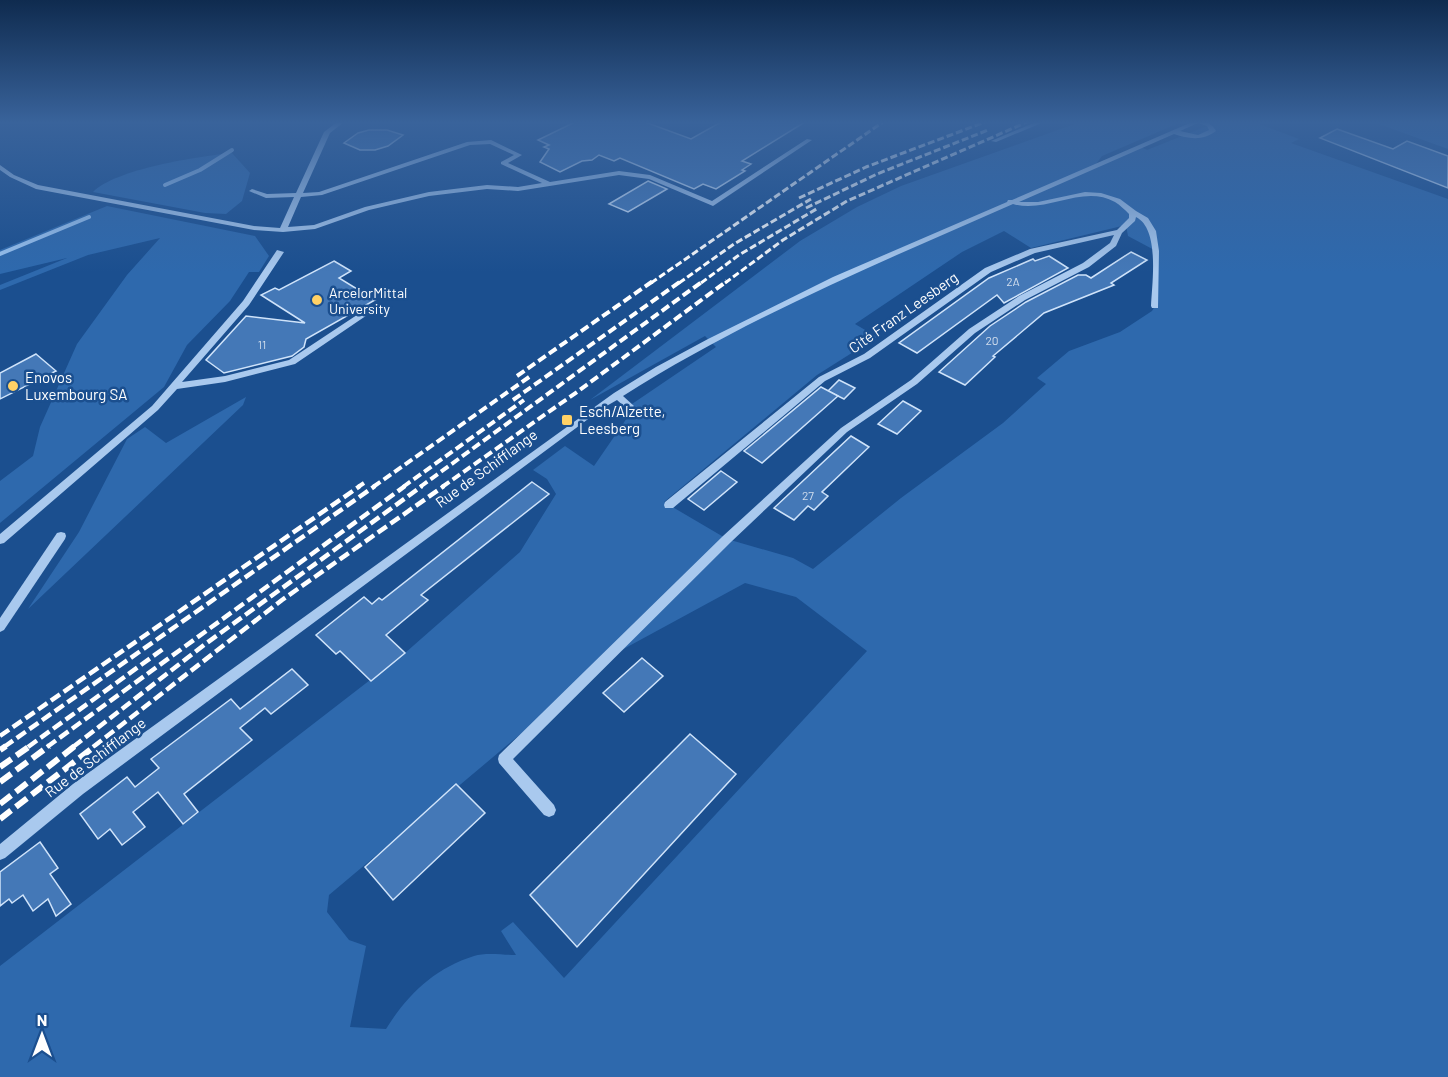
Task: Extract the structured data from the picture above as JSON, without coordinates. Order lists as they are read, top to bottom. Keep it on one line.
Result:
{"streets":{"street":["Cité Franz Leesberg","Rue de Schifflange"]},"places":{"other":["ArcelorMittal University","Enovos Luxembourg SA"],"transit":["Esch/Alzette, Leesberg"]},"house_numbers":["2A","20","11","27"],"north":"top"}
